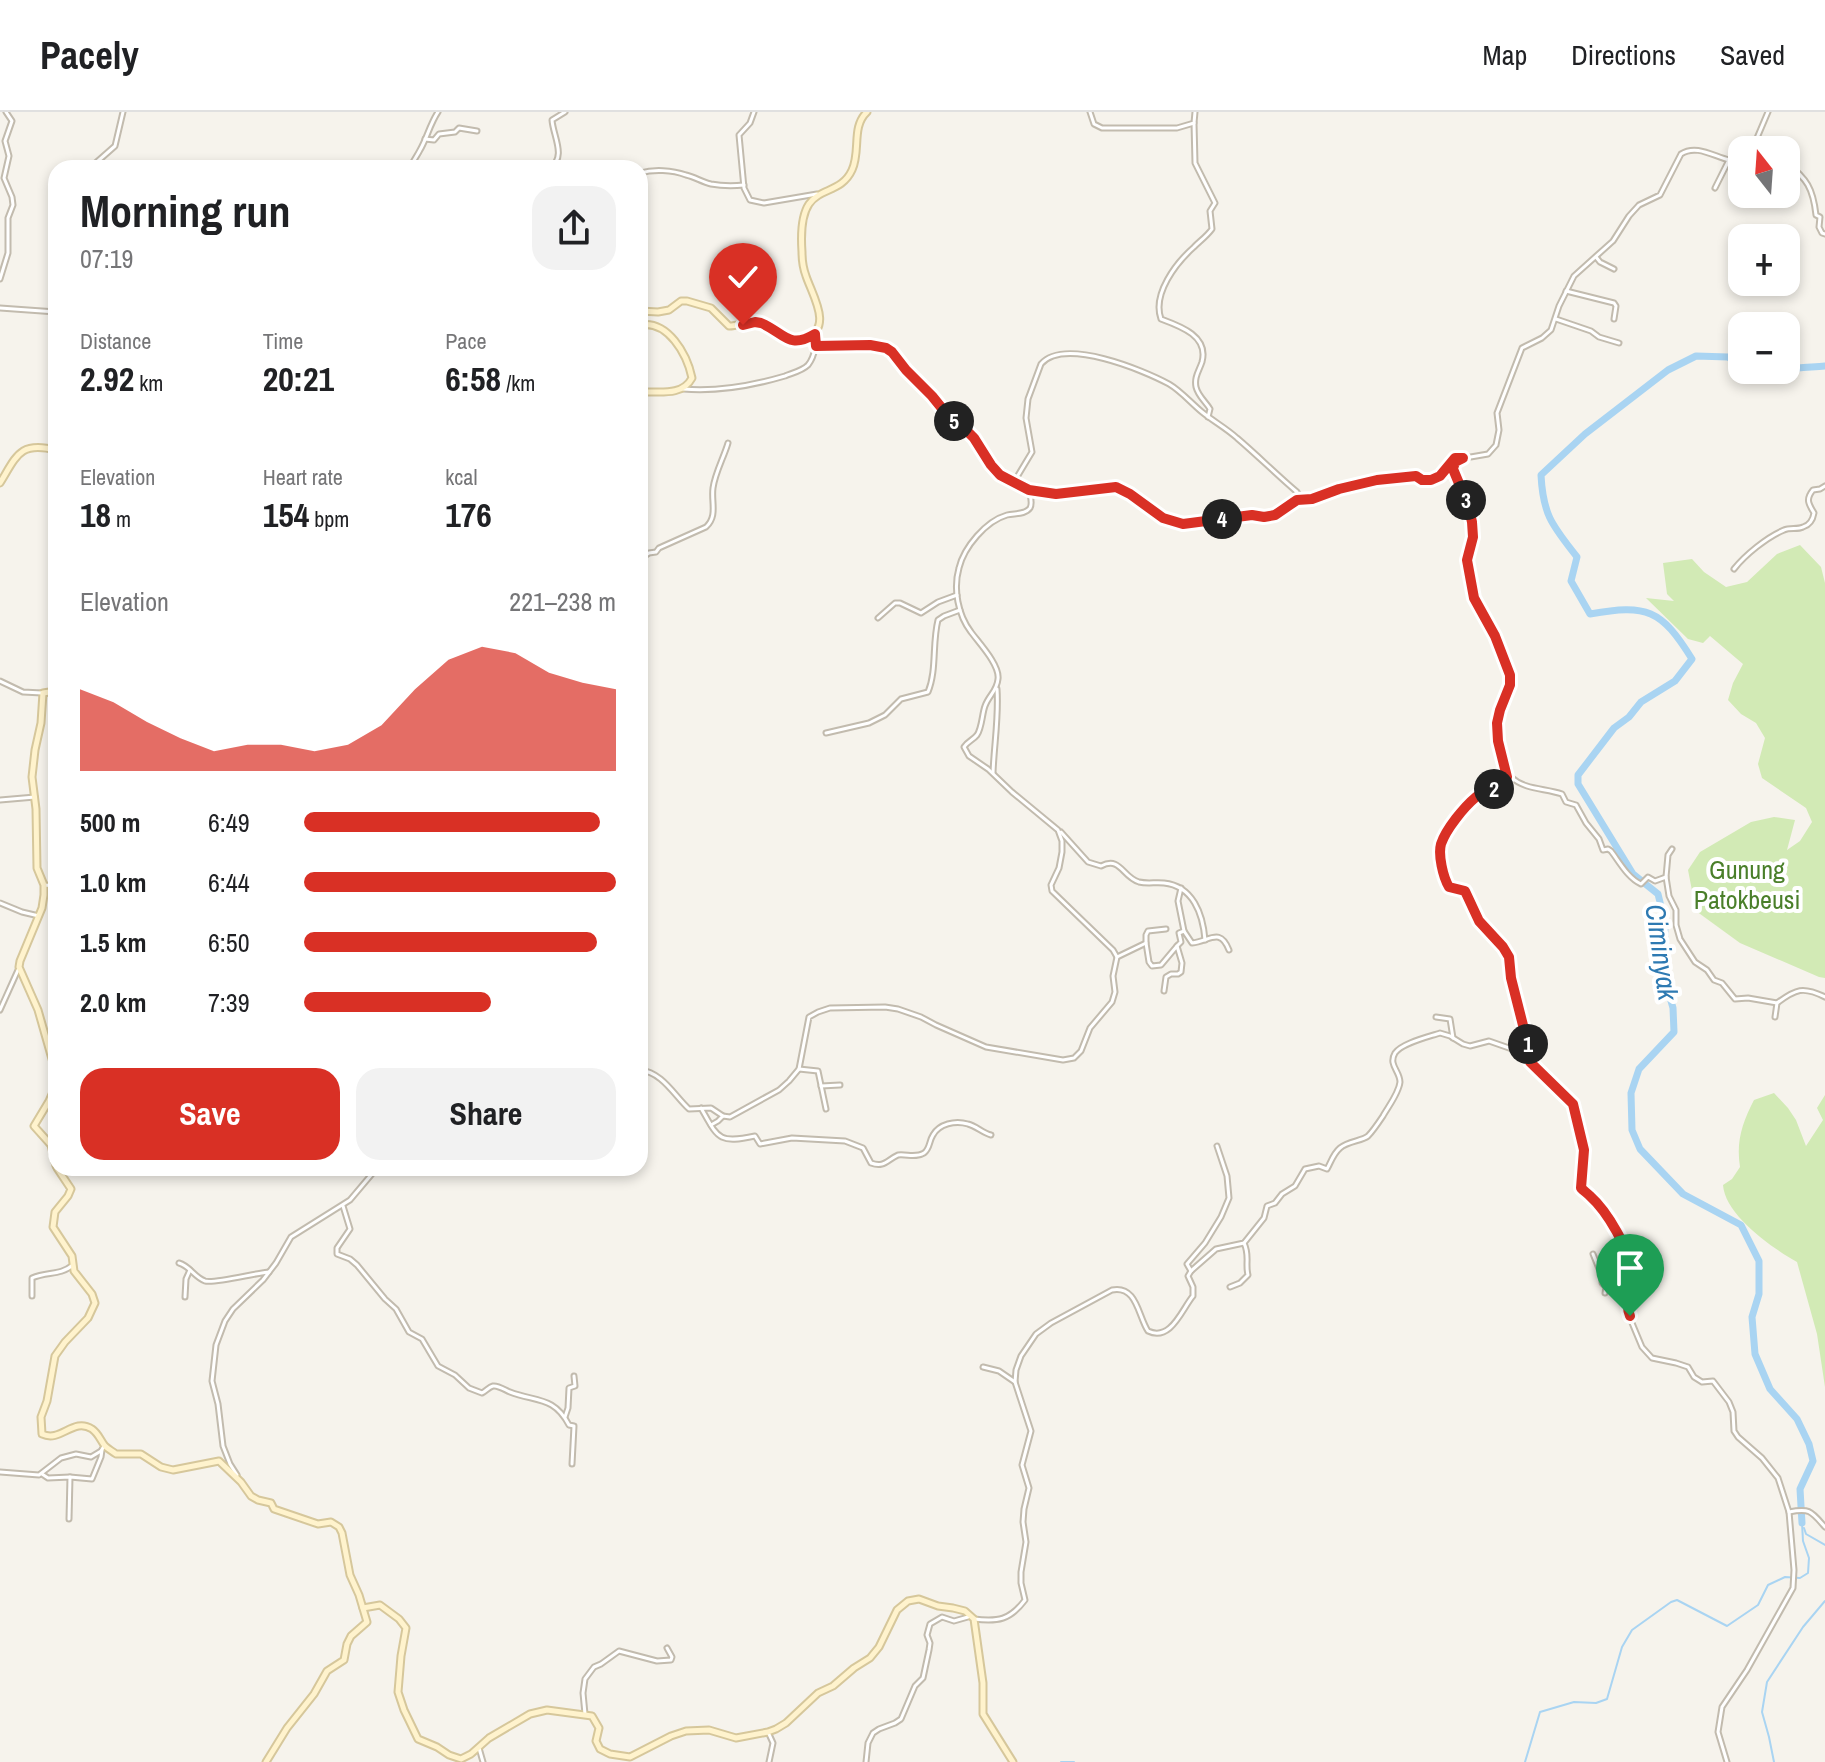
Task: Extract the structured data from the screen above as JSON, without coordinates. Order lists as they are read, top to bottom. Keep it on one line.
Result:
{"water":["Ciminyak"],"parks":["Gunung Patokbeusi"],"north":"top","page":{"header":"Pacely","nav":["Map","Directions","Saved"],"map_buttons":["+","−"],"heading":["Morning run","07:19"],"stats":[["Distance","2.92 km"],["Time","20:21"],["Pace","6:58 /km"],["Elevation","18 m"],["Heart rate","154 bpm"],["kcal","176"]],"pins":["5","3","4","2","1"],"chart":["Elevation","221–238 m"],"list":[{"name":"500 m","note":"6:49"},{"name":"1.0 km","note":"6:44"},{"name":"1.5 km","note":"6:50"},{"name":"2.0 km","note":"7:39"}],"buttons":["Save","Share"]}}
